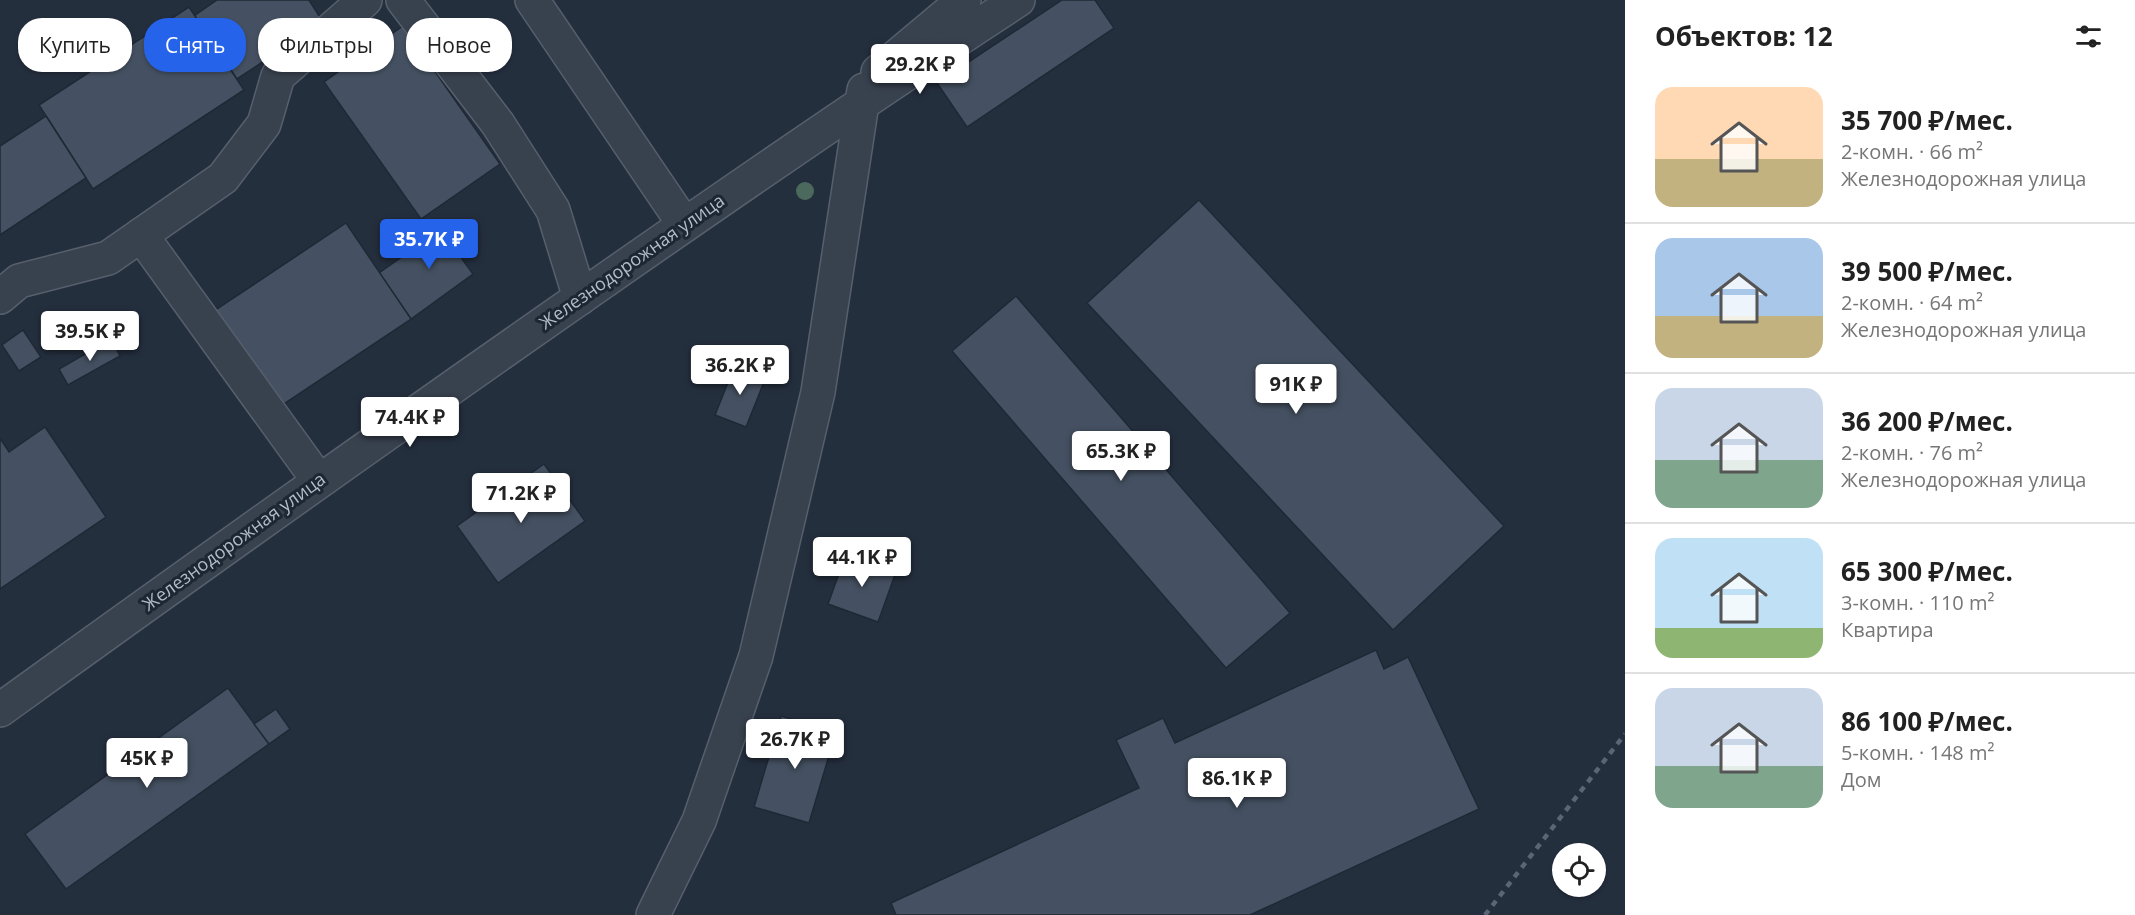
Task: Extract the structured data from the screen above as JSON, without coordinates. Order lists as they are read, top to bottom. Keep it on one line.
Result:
{"streets":{"street":["Железнодорожная улица"]},"page":{"heading":"Объектов: 12","chip":["Купить","Снять","Фильтры","Новое"],"price":["29.2K ₽","35.7K ₽","39.5K ₽","36.2K ₽","91K ₽","74.4K ₽","65.3K ₽","71.2K ₽","44.1K ₽","26.7K ₽","45K ₽","86.1K ₽"],"list":[{"name":"35 700 ₽/мес.","note":"2-комн. · 66 m² · Железнодорожная улица"},{"name":"39 500 ₽/мес.","note":"2-комн. · 64 m² · Железнодорожная улица"},{"name":"36 200 ₽/мес.","note":"2-комн. · 76 m² · Железнодорожная улица"},{"name":"65 300 ₽/мес.","note":"3-комн. · 110 m² · Квартира"},{"name":"86 100 ₽/мес.","note":"5-комн. · 148 m² · Дом"}]}}
